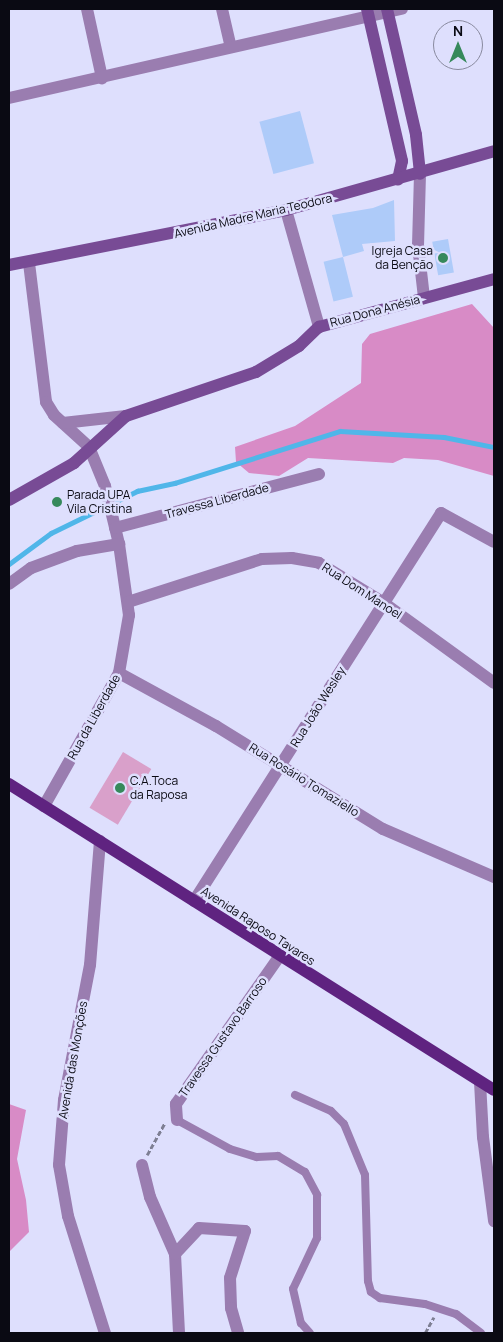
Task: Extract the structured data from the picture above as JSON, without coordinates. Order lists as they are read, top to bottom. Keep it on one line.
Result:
{"streets":{"main road":["Avenida Raposo Tavares"],"street":["Avenida Madre Maria Teodora","Rua Dona Anésia","Travessa Liberdade","Rua Dom Manoel","Rua João Wesley","Rua da Liberdade","Rua Rosário Tomaziello","Travessa Gustavo Barroso","Avenida das Monções"]},"crossings":[["Rua Dona Anésia","Rua da Liberdade"],["Travessa Liberdade","Rua da Liberdade"],["Rua Dom Manoel","Rua João Wesley"],["Rua Dom Manoel","Rua da Liberdade"],["Rua João Wesley","Rua Rosário Tomaziello"],["Rua João Wesley","Avenida Raposo Tavares"],["Rua da Liberdade","Rua Rosário Tomaziello"],["Rua da Liberdade","Avenida Raposo Tavares"],["Avenida Raposo Tavares","Travessa Gustavo Barroso"],["Avenida Raposo Tavares","Avenida das Monções"]],"places":["Igreja Casa da Benção","Parada UPA Vila Cristina","C.A.Toca da Raposa"],"north":"top"}
